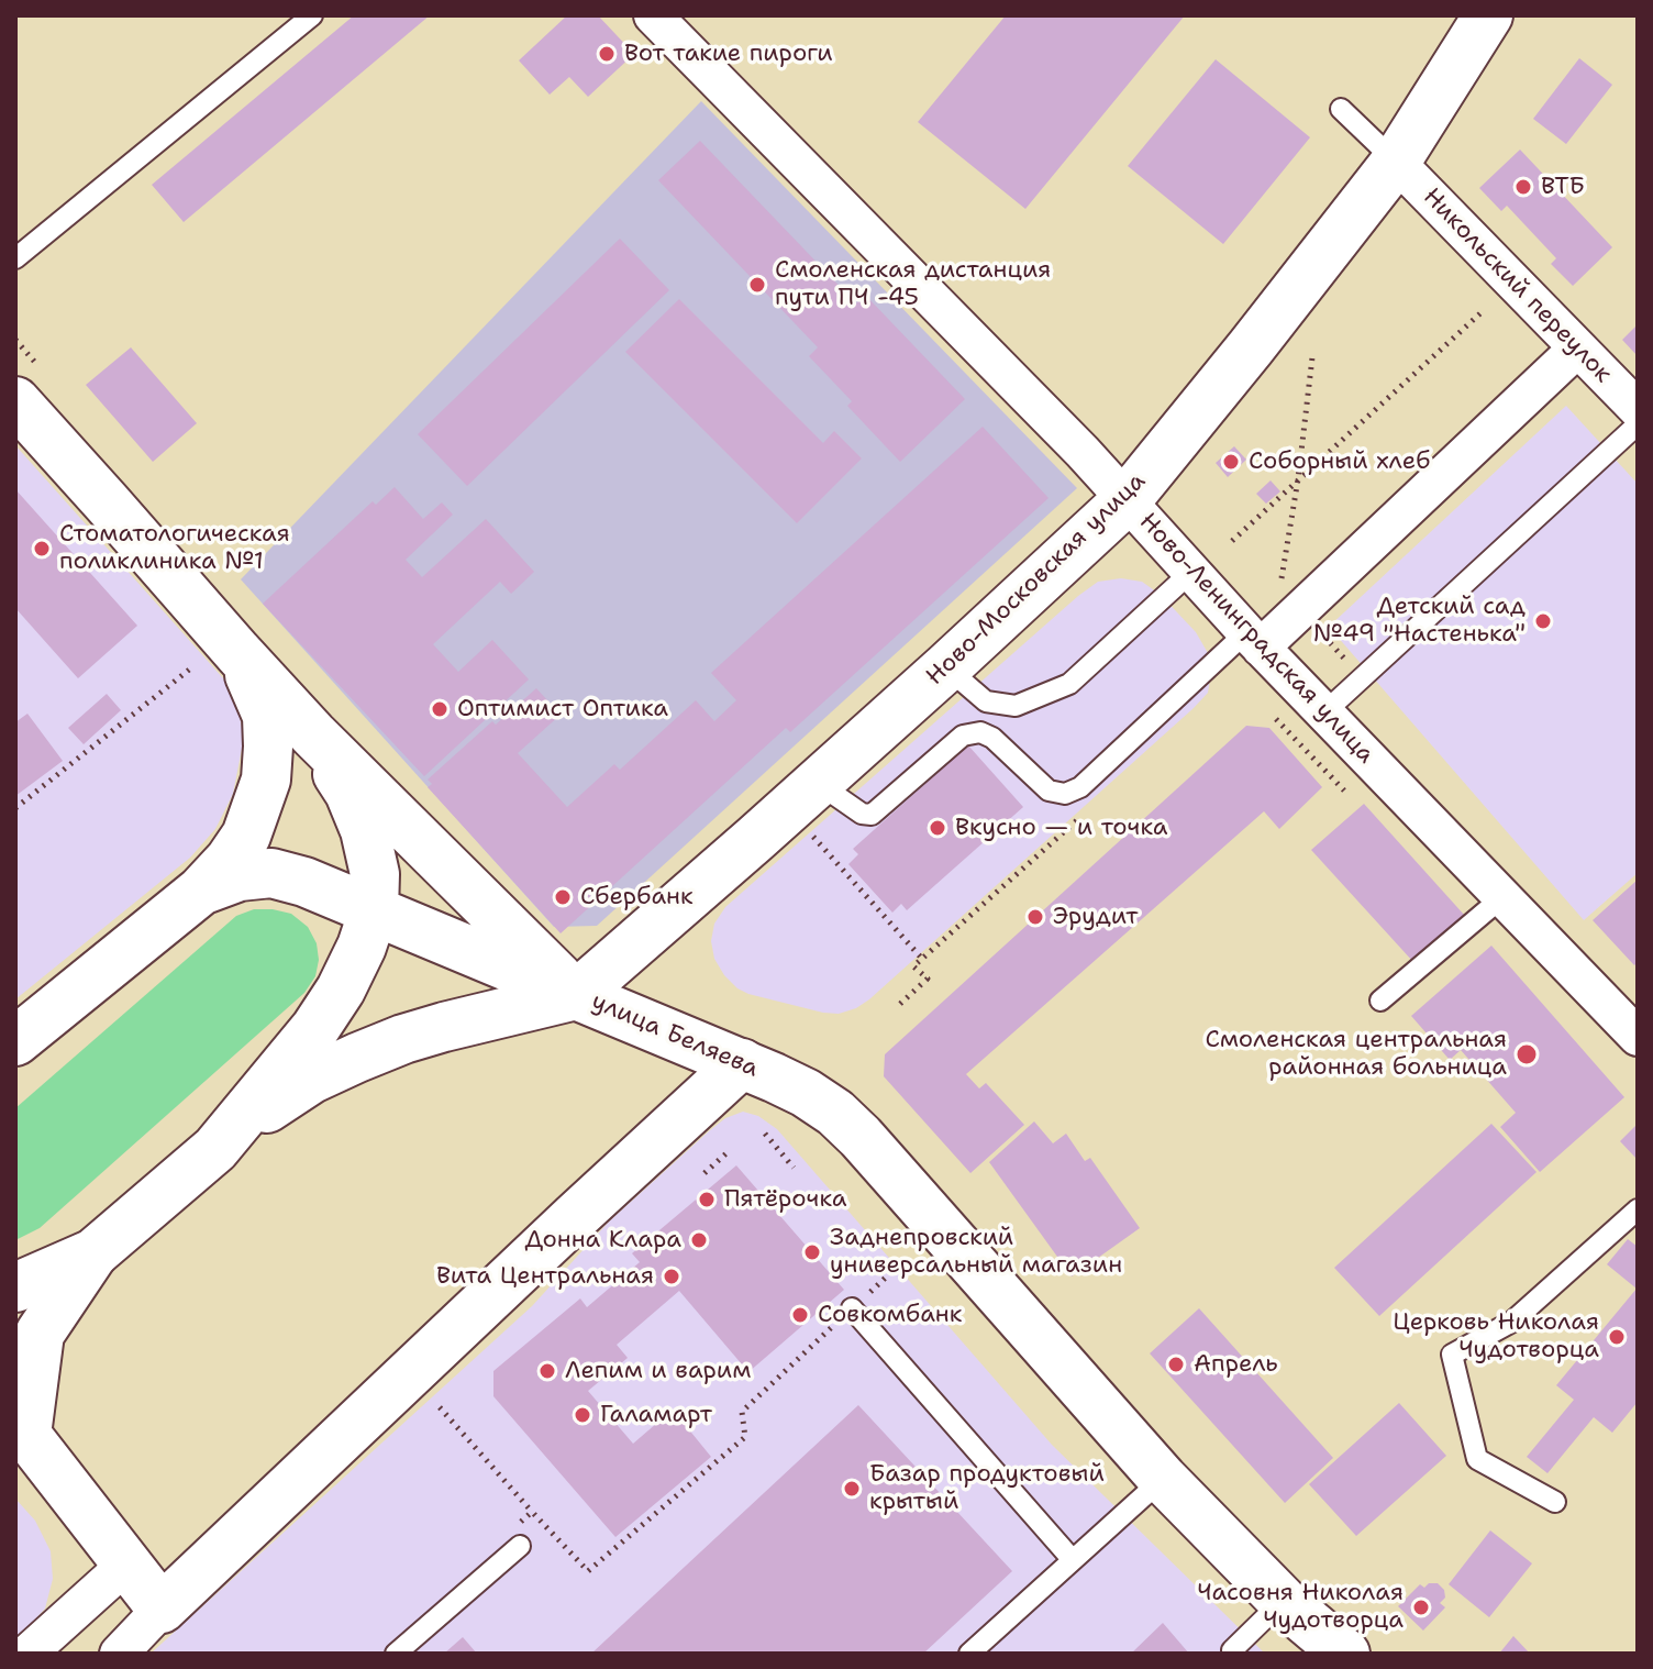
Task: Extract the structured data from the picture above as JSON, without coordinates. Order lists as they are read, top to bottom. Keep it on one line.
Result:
{"streets":{"main road":["Ново-Московская улица","улица Беляева"],"street":["Никольский переулок","Ново-Ленинградская улица"]},"crossings":[["Никольский переулок","Ново-Московская улица"],["Ново-Московская улица","Ново-Ленинградская улица"],["Ново-Московская улица","улица Беляева"]],"places":["Вот такие пироги","ВТБ","Смоленская дистанция пути ПЧ -45","Соборный хлеб","Стоматологическая поликлиника №1","Детский сад №49 \"Настенька\"","Оптимист Оптика","Вкусно — и точка","Сбербанк","Эрудит","Смоленская центральная районная больница","Пятёрочка","Донна Клара","Заднепровский универсальный магазин","Вита Центральная","Совкомбанк","Церковь Николая Чудотворца","Апрель","Лепим и варим","Галамарт","Базар продуктовый крытый","Часовня Николая Чудотворца"]}
